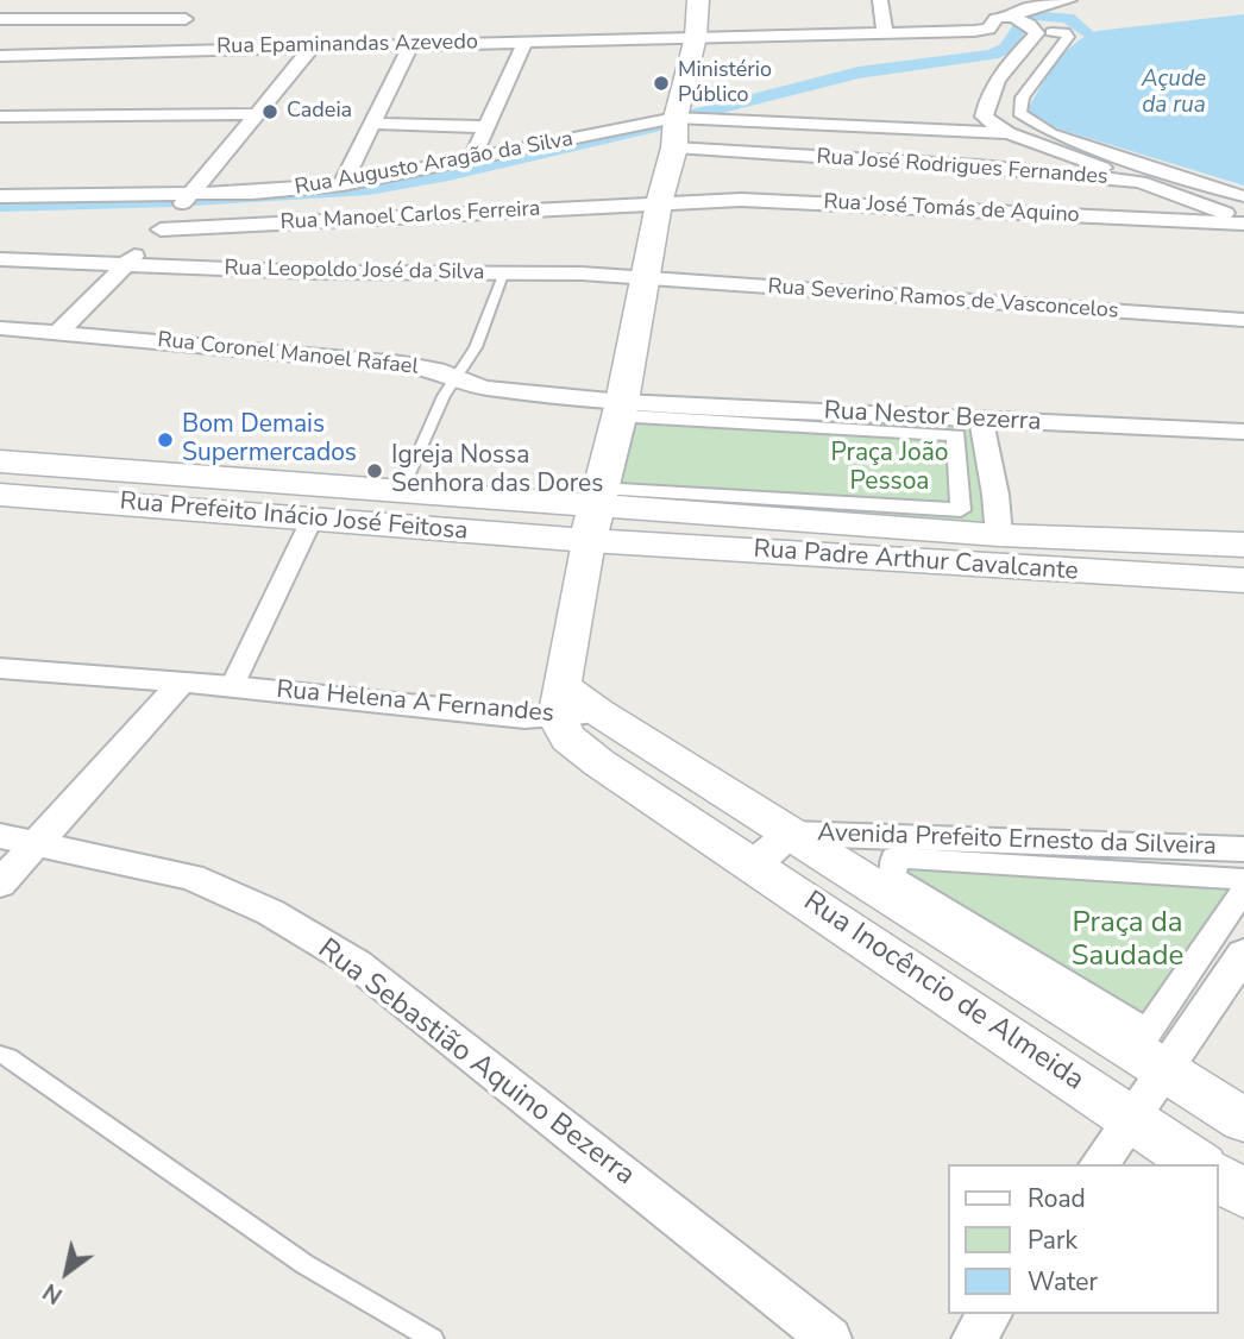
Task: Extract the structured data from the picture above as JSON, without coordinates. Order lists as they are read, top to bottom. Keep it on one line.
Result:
{"streets":{"main road":["Rua Prefeito Inácio José Feitosa","Rua Padre Arthur Cavalcante"],"street":["Rua Epaminandas Azevedo","Rua Augusto Aragão da Silva","Rua José Rodrigues Fernandes","Rua José Tomás de Aquino","Rua Manoel Carlos Ferreira","Rua Leopoldo José da Silva","Rua Severino Ramos de Vasconcelos","Rua Coronel Manoel Rafael","Rua Nestor Bezerra","Rua Helena A Fernandes","Avenida Prefeito Ernesto da Silveira","Rua Inocêncio de Almeida","Rua Sebastião Aquino Bezerra"]},"crossings":[["Rua José Rodrigues Fernandes","Rua José Tomás de Aquino"],["Rua José Tomás de Aquino","Rua Manoel Carlos Ferreira"],["Rua Leopoldo José da Silva","Rua Severino Ramos de Vasconcelos"],["Rua Coronel Manoel Rafael","Rua Nestor Bezerra"],["Rua Prefeito Inácio José Feitosa","Rua Padre Arthur Cavalcante"],["Rua Helena A Fernandes","Rua Inocêncio de Almeida"]],"water":["Açude da rua"],"parks":["Praça João Pessoa","Praça da Saudade"],"places":["Ministério Público","Cadeia","Bom Demais Supermercados","Igreja Nossa Senhora das Dores"],"legend":["Road","Park","Water"],"north":"bottom left"}
